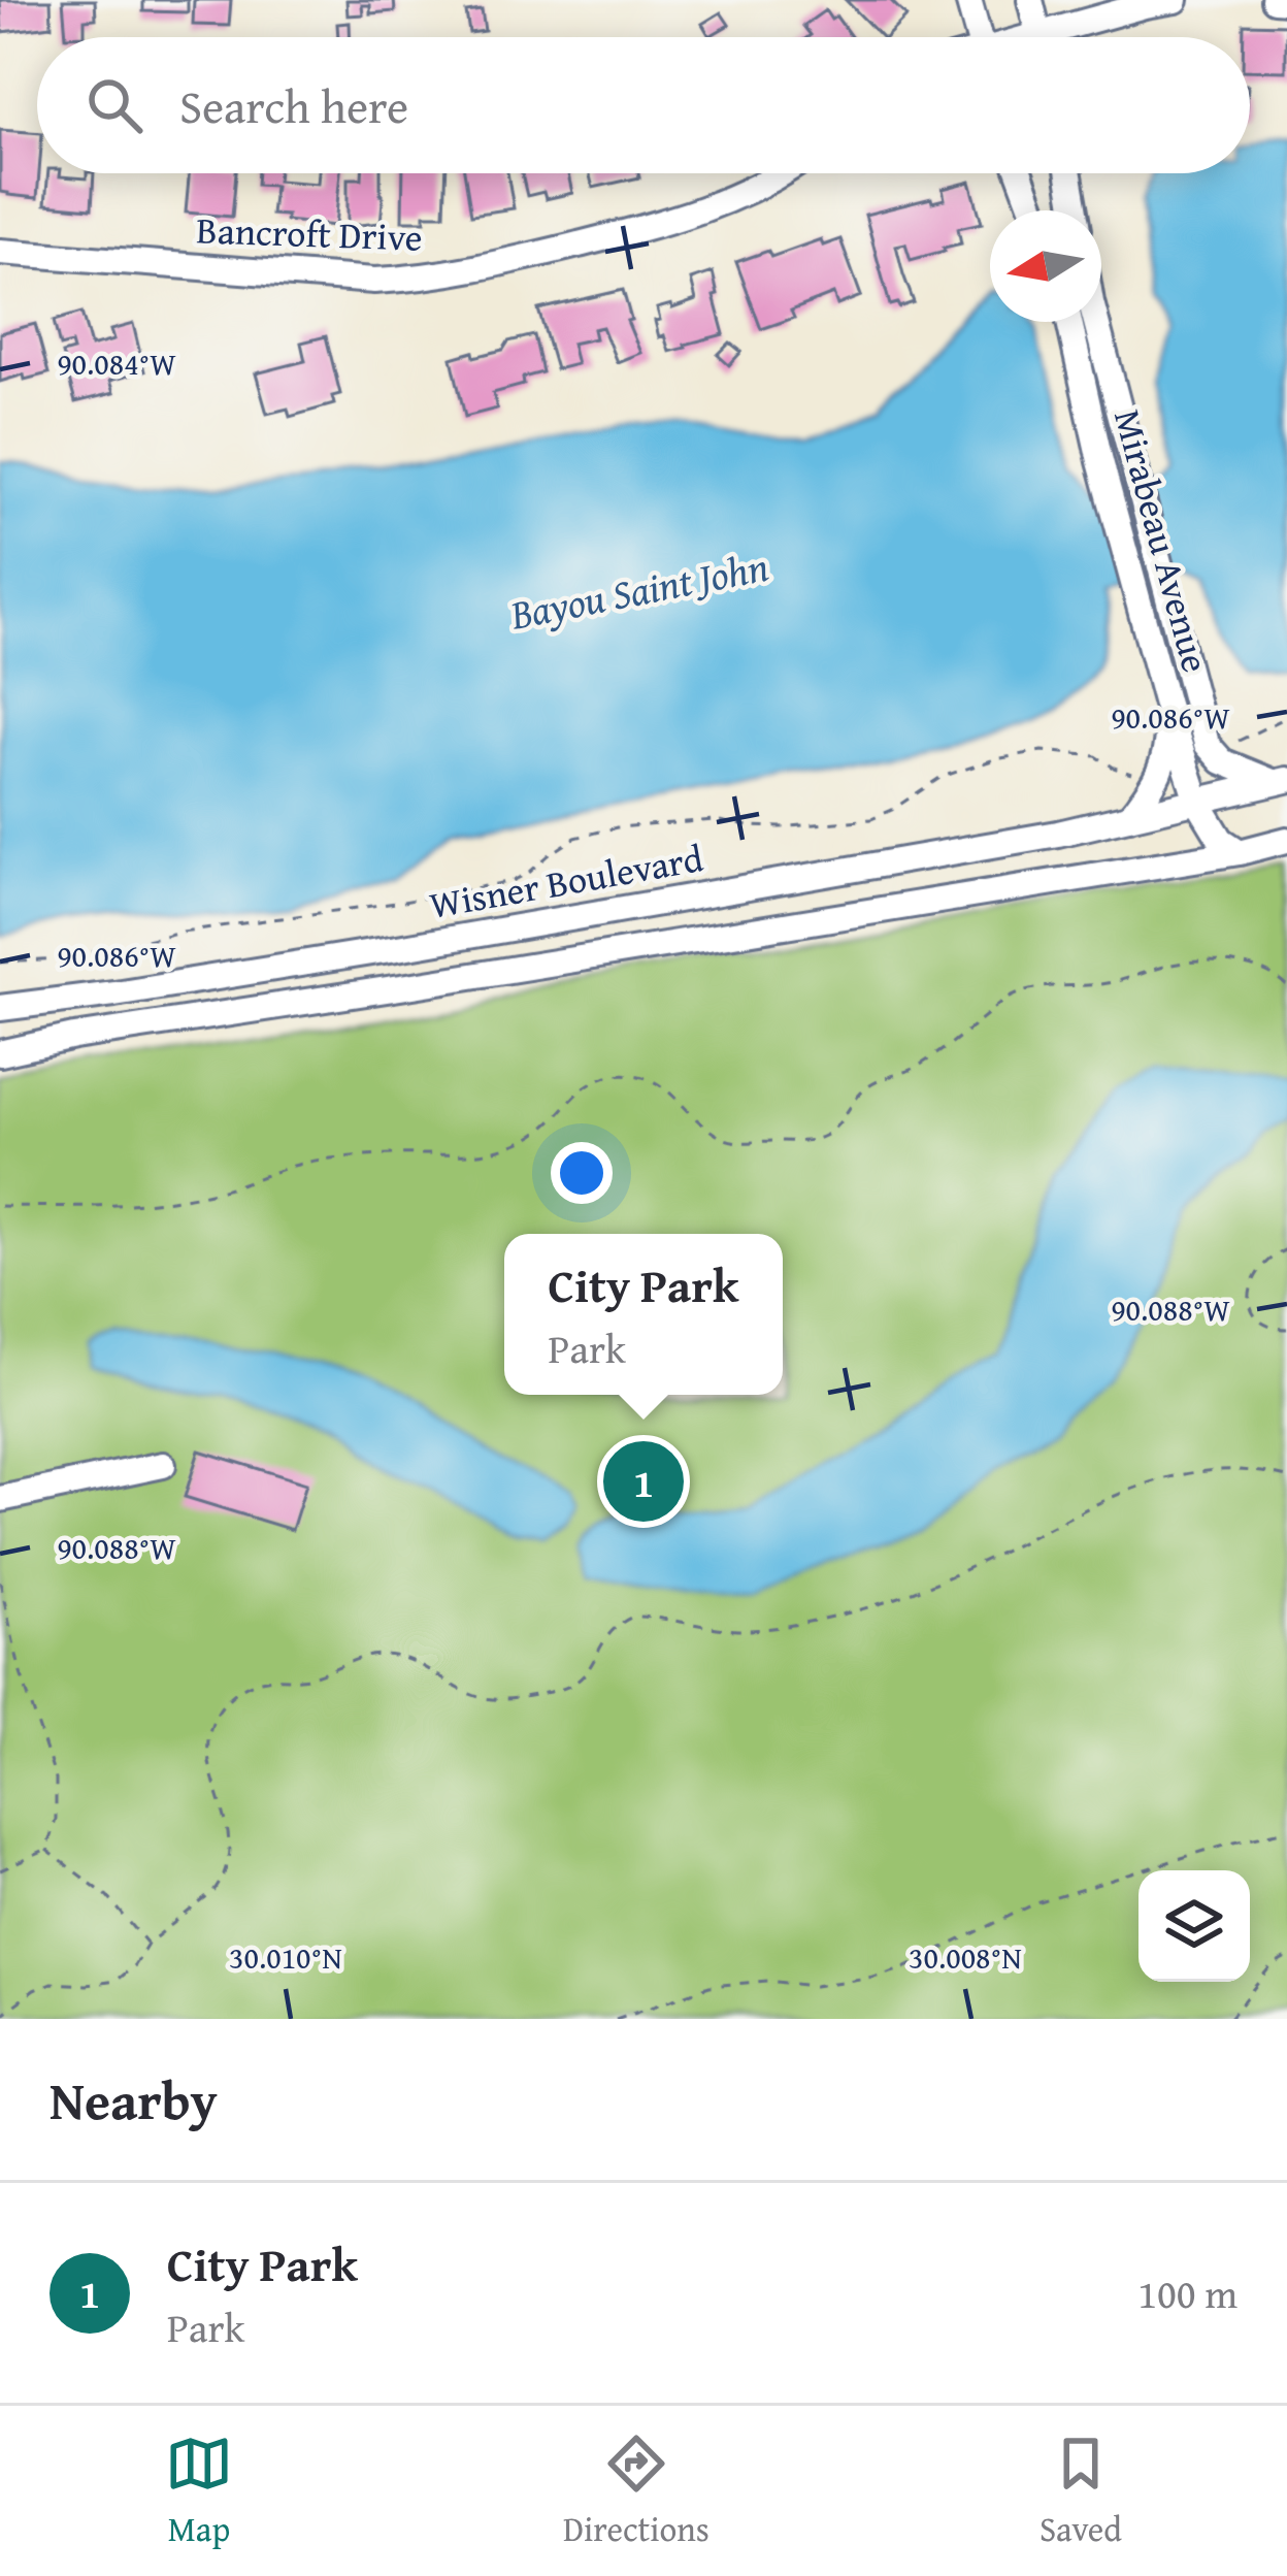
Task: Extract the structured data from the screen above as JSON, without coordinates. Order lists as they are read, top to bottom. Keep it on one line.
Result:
{"streets":{"street":["Bancroft Drive","Mirabeau Avenue","Wisner Boulevard"]},"crossings":[["Mirabeau Avenue","Wisner Boulevard"]],"water":["Bayou Saint John"],"north":"left","page":{"search":"Search here","popup":["City Park","Park"],"pins":"1","heading":"Nearby","list":[{"mark":"1","name":"City Park","note":"Park","value":"100 m"}],"nav":["Map","Directions","Saved"]},"coordinates":["90.084°W","90.086°W","90.088°W","30.010°N","30.008°N"]}
